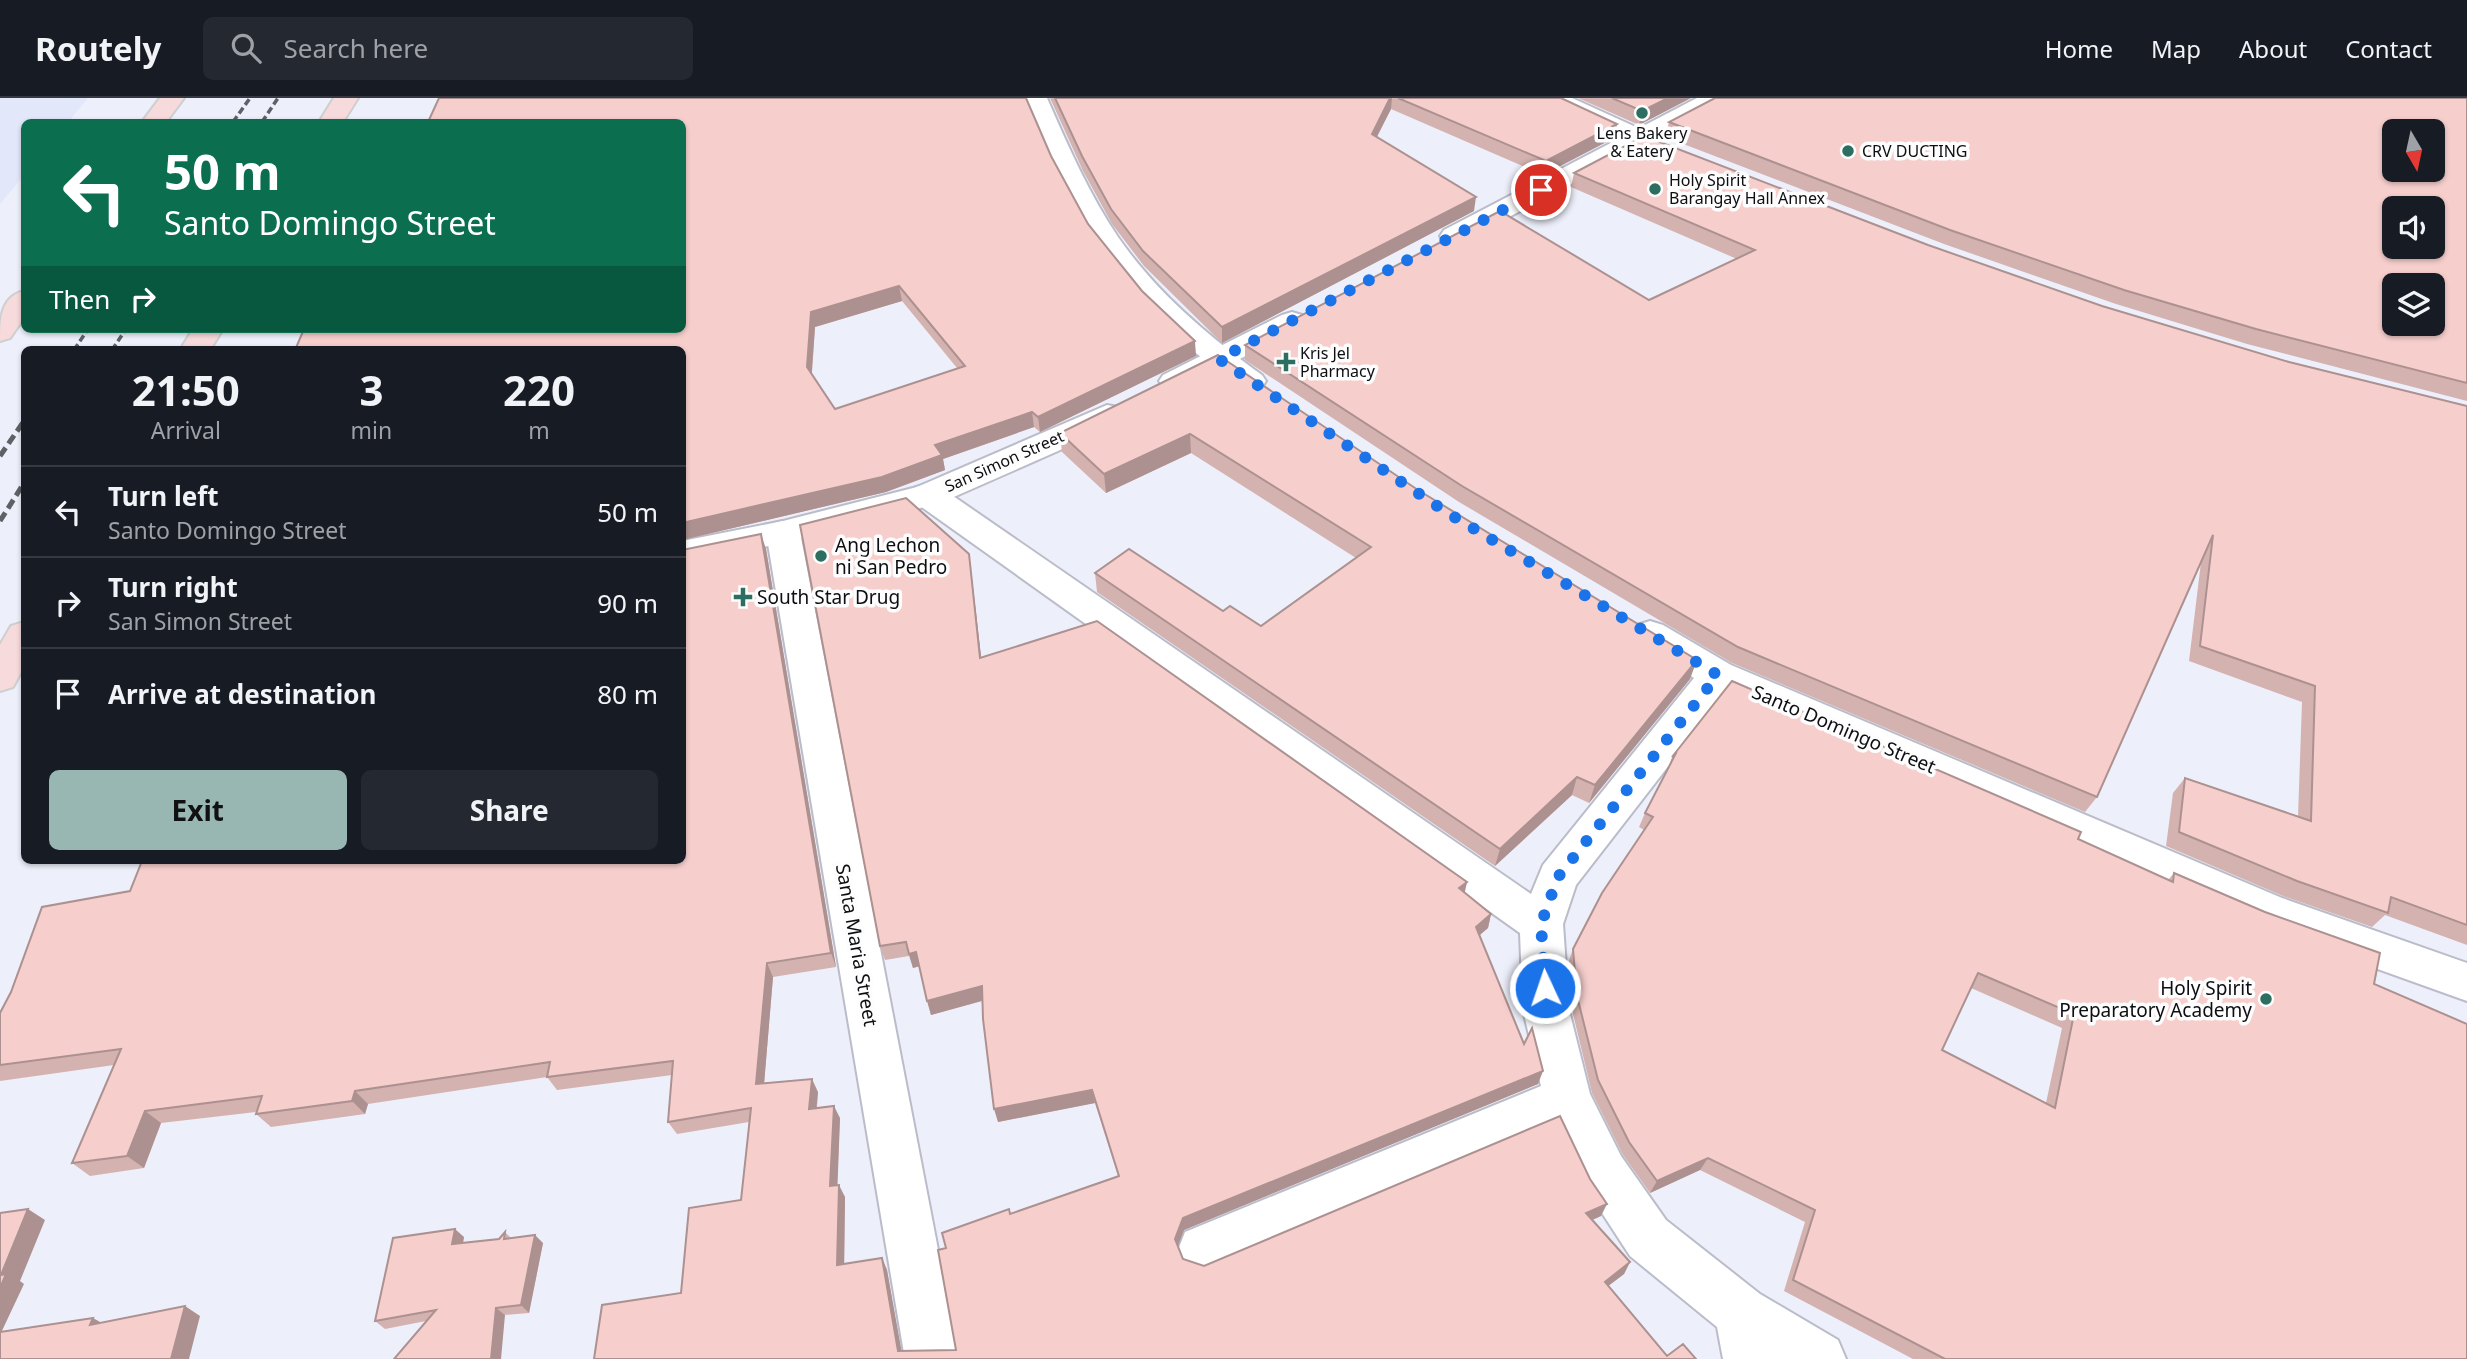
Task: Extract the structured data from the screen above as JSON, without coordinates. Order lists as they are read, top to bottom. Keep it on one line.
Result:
{"streets":{"street":["San Simon Street","Santo Domingo Street","Santa Maria Street"]},"crossings":[["San Simon Street","Santa Maria Street"]],"places":{"other":["Lens Bakery & Eatery","CRV DUCTING","Holy Spirit Barangay Hall Annex","Ang Lechon ni San Pedro","Holy Spirit Preparatory Academy"],"health":["Kris Jel Pharmacy","South Star Drug"]},"north":"bottom","page":{"header":"Routely","search":"Search here","nav":["Home","Map","About","Contact"],"turn":["50 m","Santo Domingo Street"],"then":"Then","eta":["21:50","Arrival","3","min","220","m"],"list":[{"name":"Turn left","note":"Santo Domingo Street","value":"50 m"},{"name":"Turn right","note":"San Simon Street","value":"90 m"},{"name":"Arrive at destination","value":"80 m"}],"buttons":["Exit","Share"]}}
